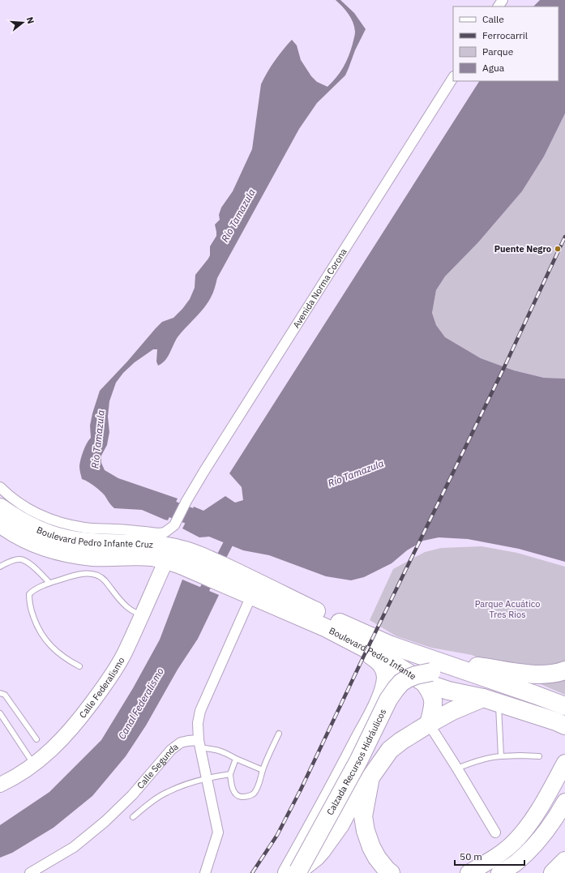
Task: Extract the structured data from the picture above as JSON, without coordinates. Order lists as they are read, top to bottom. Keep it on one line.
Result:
{"streets":{"highway":["Boulevard Pedro Infante Cruz","Boulevard Pedro Infante","Calzada Recursos Hidráulicos"],"main road":["Calle Federalismo"],"street":["Avenida Norma Corona","Calle Segunda"]},"crossings":[["Boulevard Pedro Infante Cruz","Boulevard Pedro Infante"],["Boulevard Pedro Infante Cruz","Calle Federalismo"],["Boulevard Pedro Infante","Calzada Recursos Hidráulicos"]],"water":["Río Tamazula","Canal Federalismo"],"parks":["Parque Acuático Tres Rios"],"places":["Puente Negro"],"legend":["Calle","Ferrocarril","Parque","Agua"],"scale_bar":"50 m","north":"right"}
